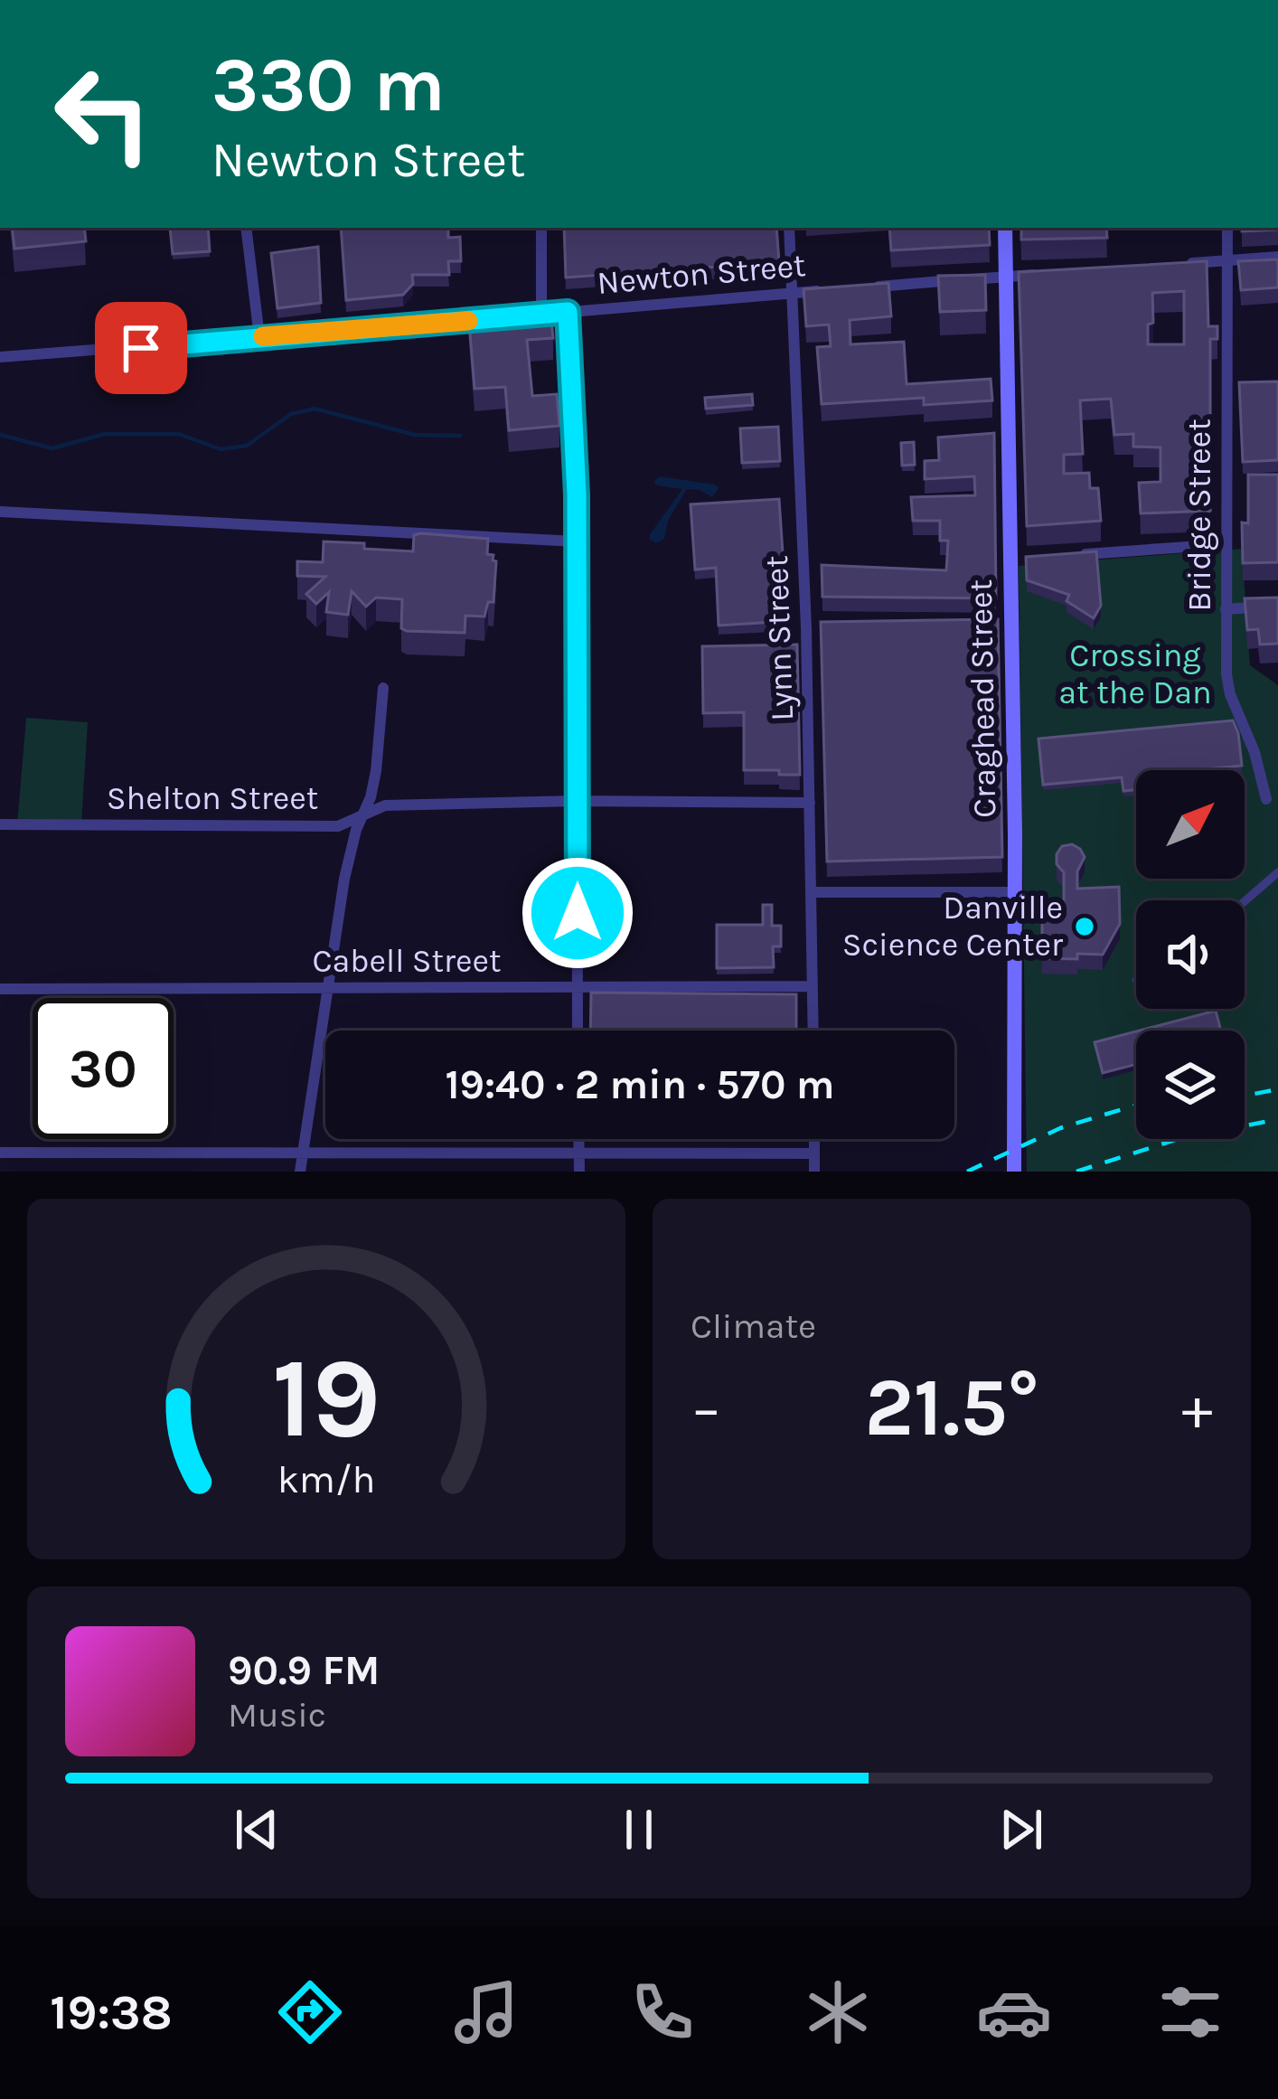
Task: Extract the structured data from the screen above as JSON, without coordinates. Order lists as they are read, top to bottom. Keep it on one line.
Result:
{"streets":{"main road":["Craghead Street"],"street":["Newton Street","Bridge Street","Lynn Street","Shelton Street","Cabell Street"]},"crossings":[["Newton Street","Lynn Street"],["Newton Street","Craghead Street"],["Lynn Street","Shelton Street"],["Lynn Street","Cabell Street"]],"parks":["Crossing at the Dan"],"places":["Danville Science Center"],"north":"top right","page":{"turn":["330 m","Newton Street"],"limit":"30","trip":"19:40 · 2 min · 570 m","tile":"Climate","heat":["−","21.5°","+"],"song":["90.9 FM","Music"],"tabs":"19:38","gauge":["19","km/h"]}}
